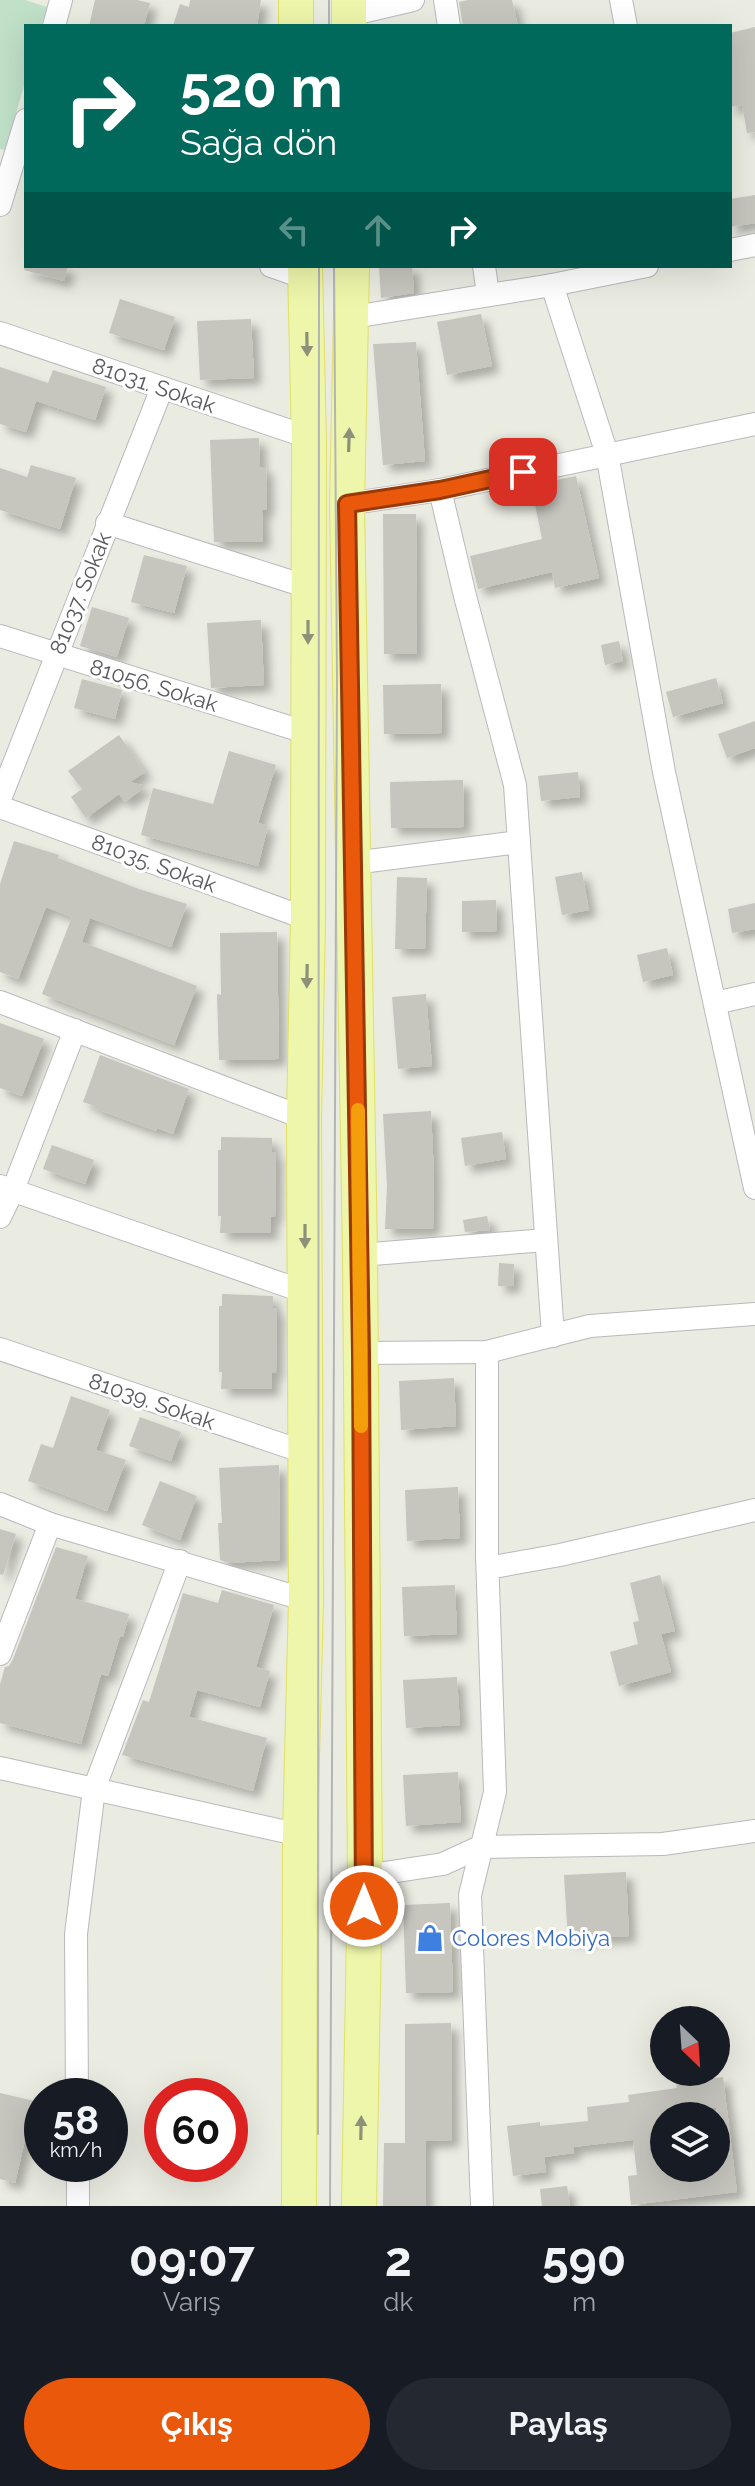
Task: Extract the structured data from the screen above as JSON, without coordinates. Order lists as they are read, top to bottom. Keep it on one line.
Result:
{"streets":{"street":["81031. Sokak","81037. Sokak","81056. Sokak","81035. Sokak","81039. Sokak"]},"crossings":[["81031. Sokak","81037. Sokak"],["81037. Sokak","81056. Sokak"]],"places":{"shop":["Colores Mobiya"]},"north":"bottom right","page":{"turn":["520 m","Sağa dön"],"speed":"58 km/h","limit":"60","eta":["09:07","Varış","2","dk","590","m"],"buttons":["Çıkış","Paylaş"]}}
